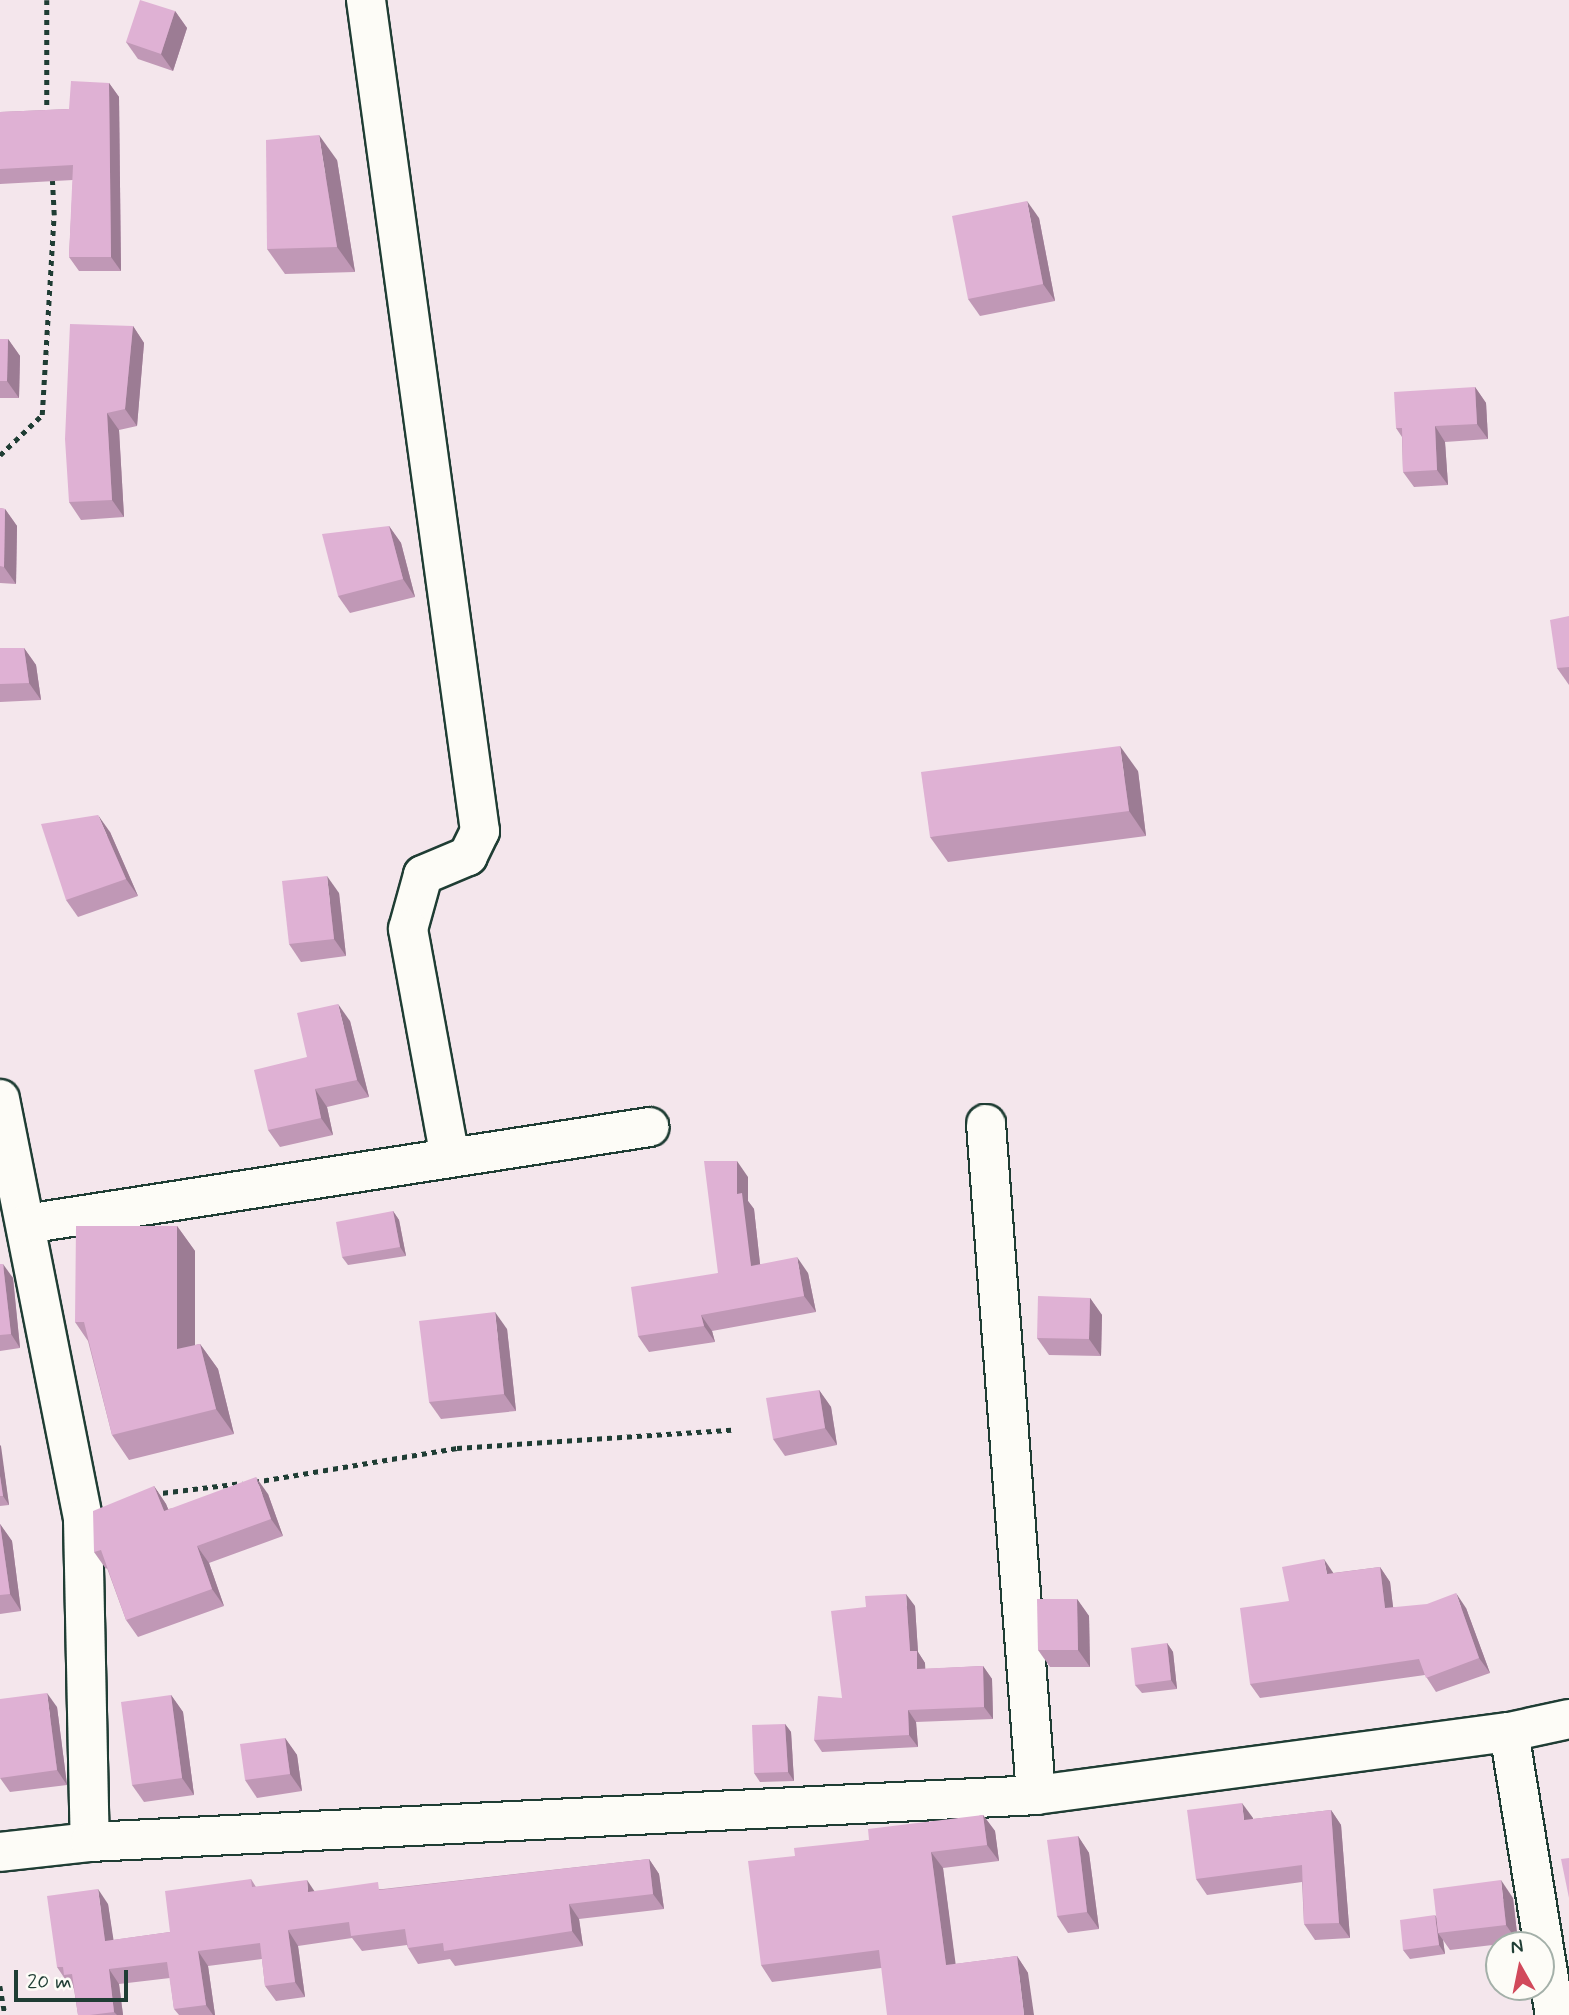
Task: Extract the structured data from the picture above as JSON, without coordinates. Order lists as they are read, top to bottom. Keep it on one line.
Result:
{"scale_bar":"20 m","north":"top"}
